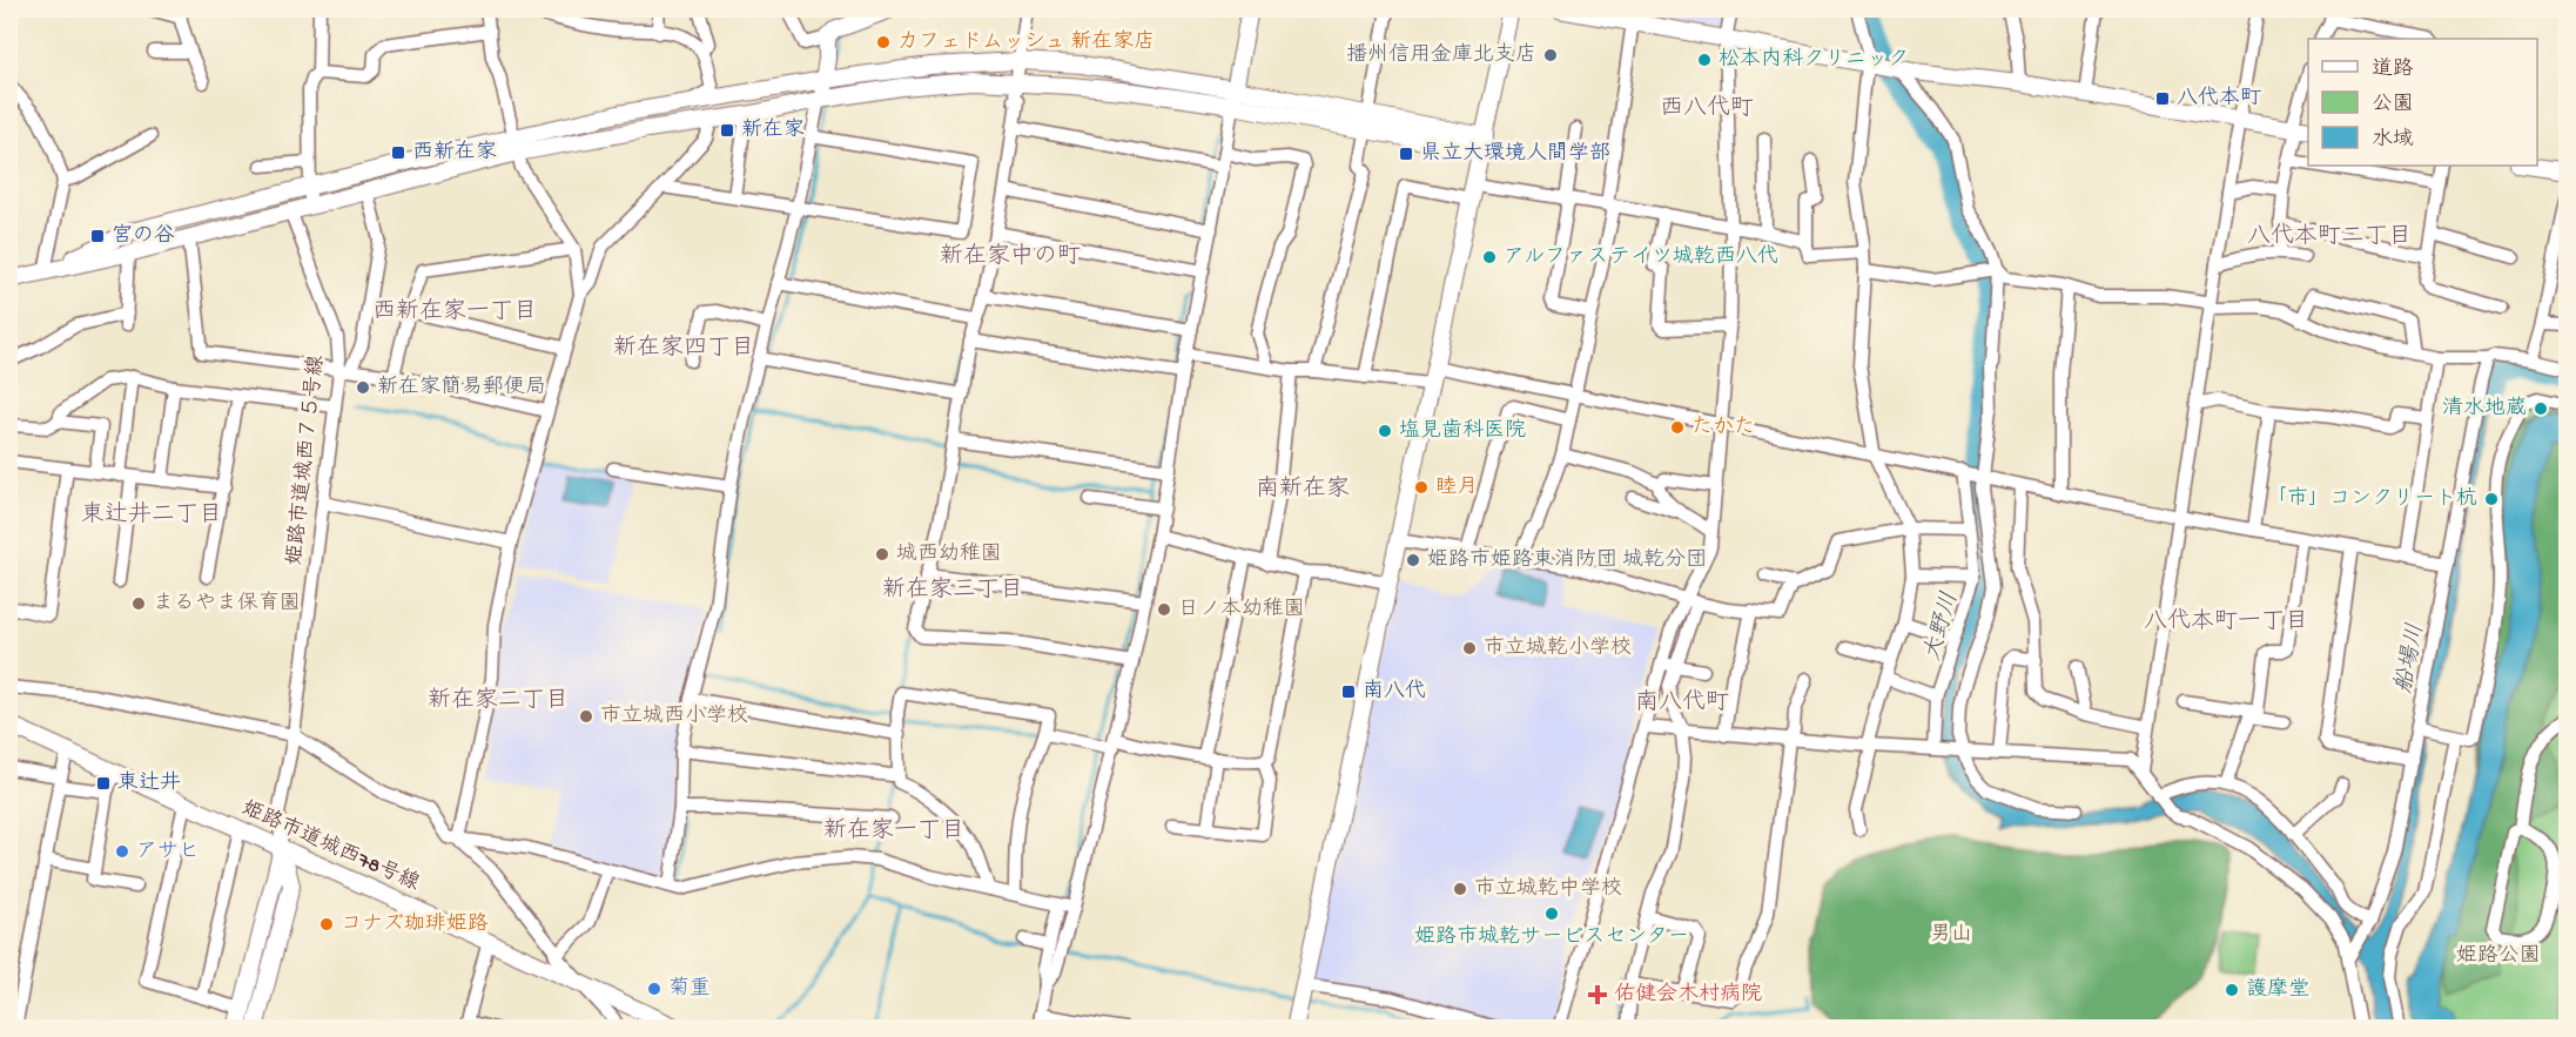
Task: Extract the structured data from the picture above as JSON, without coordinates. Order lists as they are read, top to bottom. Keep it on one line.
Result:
{"streets":{"street":["姫路市道城西７５号線","姫路市道城西78号線"]},"crossings":[["姫路市道城西７５号線","姫路市道城西78号線"]],"districts":["西八代町","八代本町二丁目","新在家中の町","西新在家一丁目","新在家四丁目","南新在家","東辻井二丁目","新在家三丁目","八代本町一丁目","新在家二丁目","南八代町","新在家一丁目"],"water":["大野川","船場川"],"parks":["男山","姫路公園"],"places":{"other":["カフェドムッシュ 新在家店","播州信用金庫北支店","松本内科クリニック","アルファステイツ城乾西八代","新在家簡易郵便局","清水地蔵","たかた","塩見歯科医院","睦月","「市」コンクリート杭","城西幼稚園","姫路市姫路東消防団 城乾分団","まるやま保育園","日ノ本幼稚園","市立城乾小学校","市立城西小学校","アサヒ","市立城乾中学校","姫路市城乾サービスセンター","コナズ珈琲姫路","菊重","護摩堂"],"transit":["八代本町","新在家","西新在家","県立大環境人間学部","宮の谷","南八代","東辻井"],"health":["佑健会木村病院"]},"legend":["道路","公園","水域"]}
